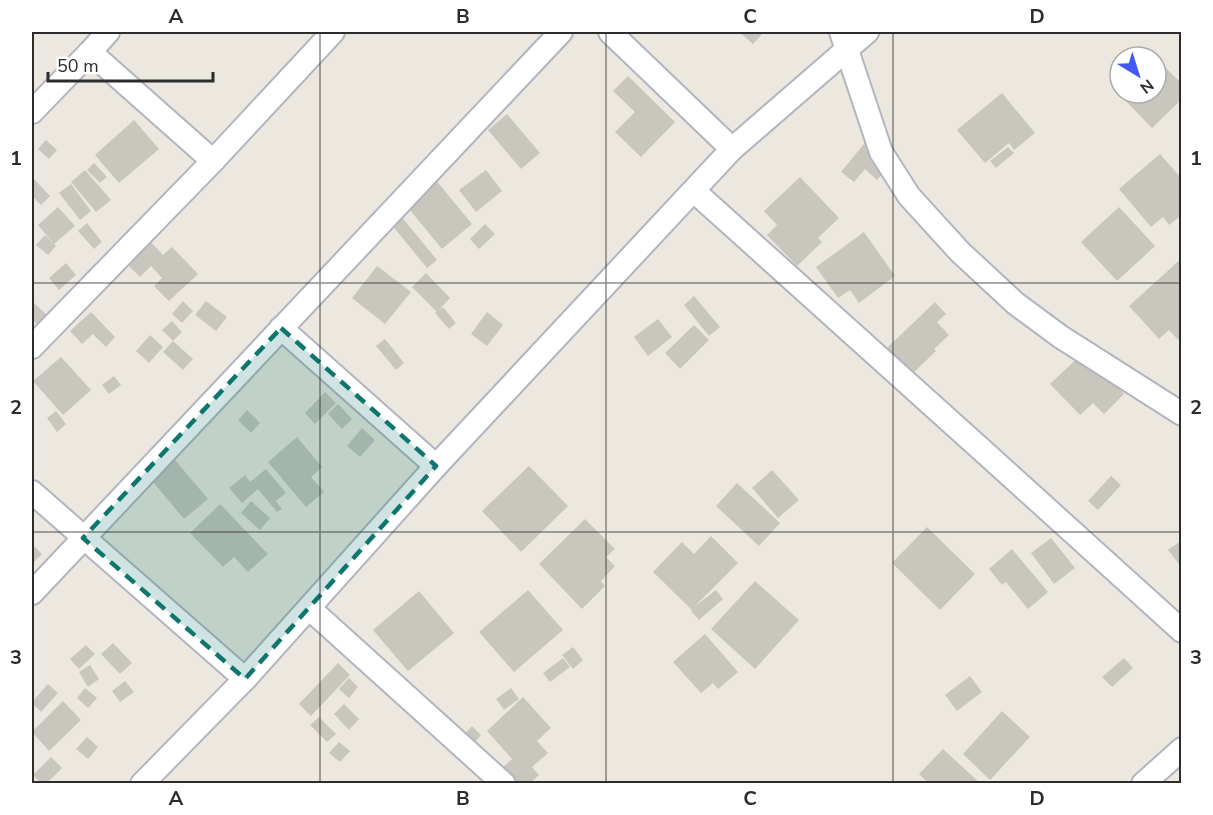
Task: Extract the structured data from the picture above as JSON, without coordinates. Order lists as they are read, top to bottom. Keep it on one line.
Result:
{"scale_bar":"50 m","north":"bottom right","grid":{"columns":["A","B","C","D"],"rows":["1","2","3"]}}
